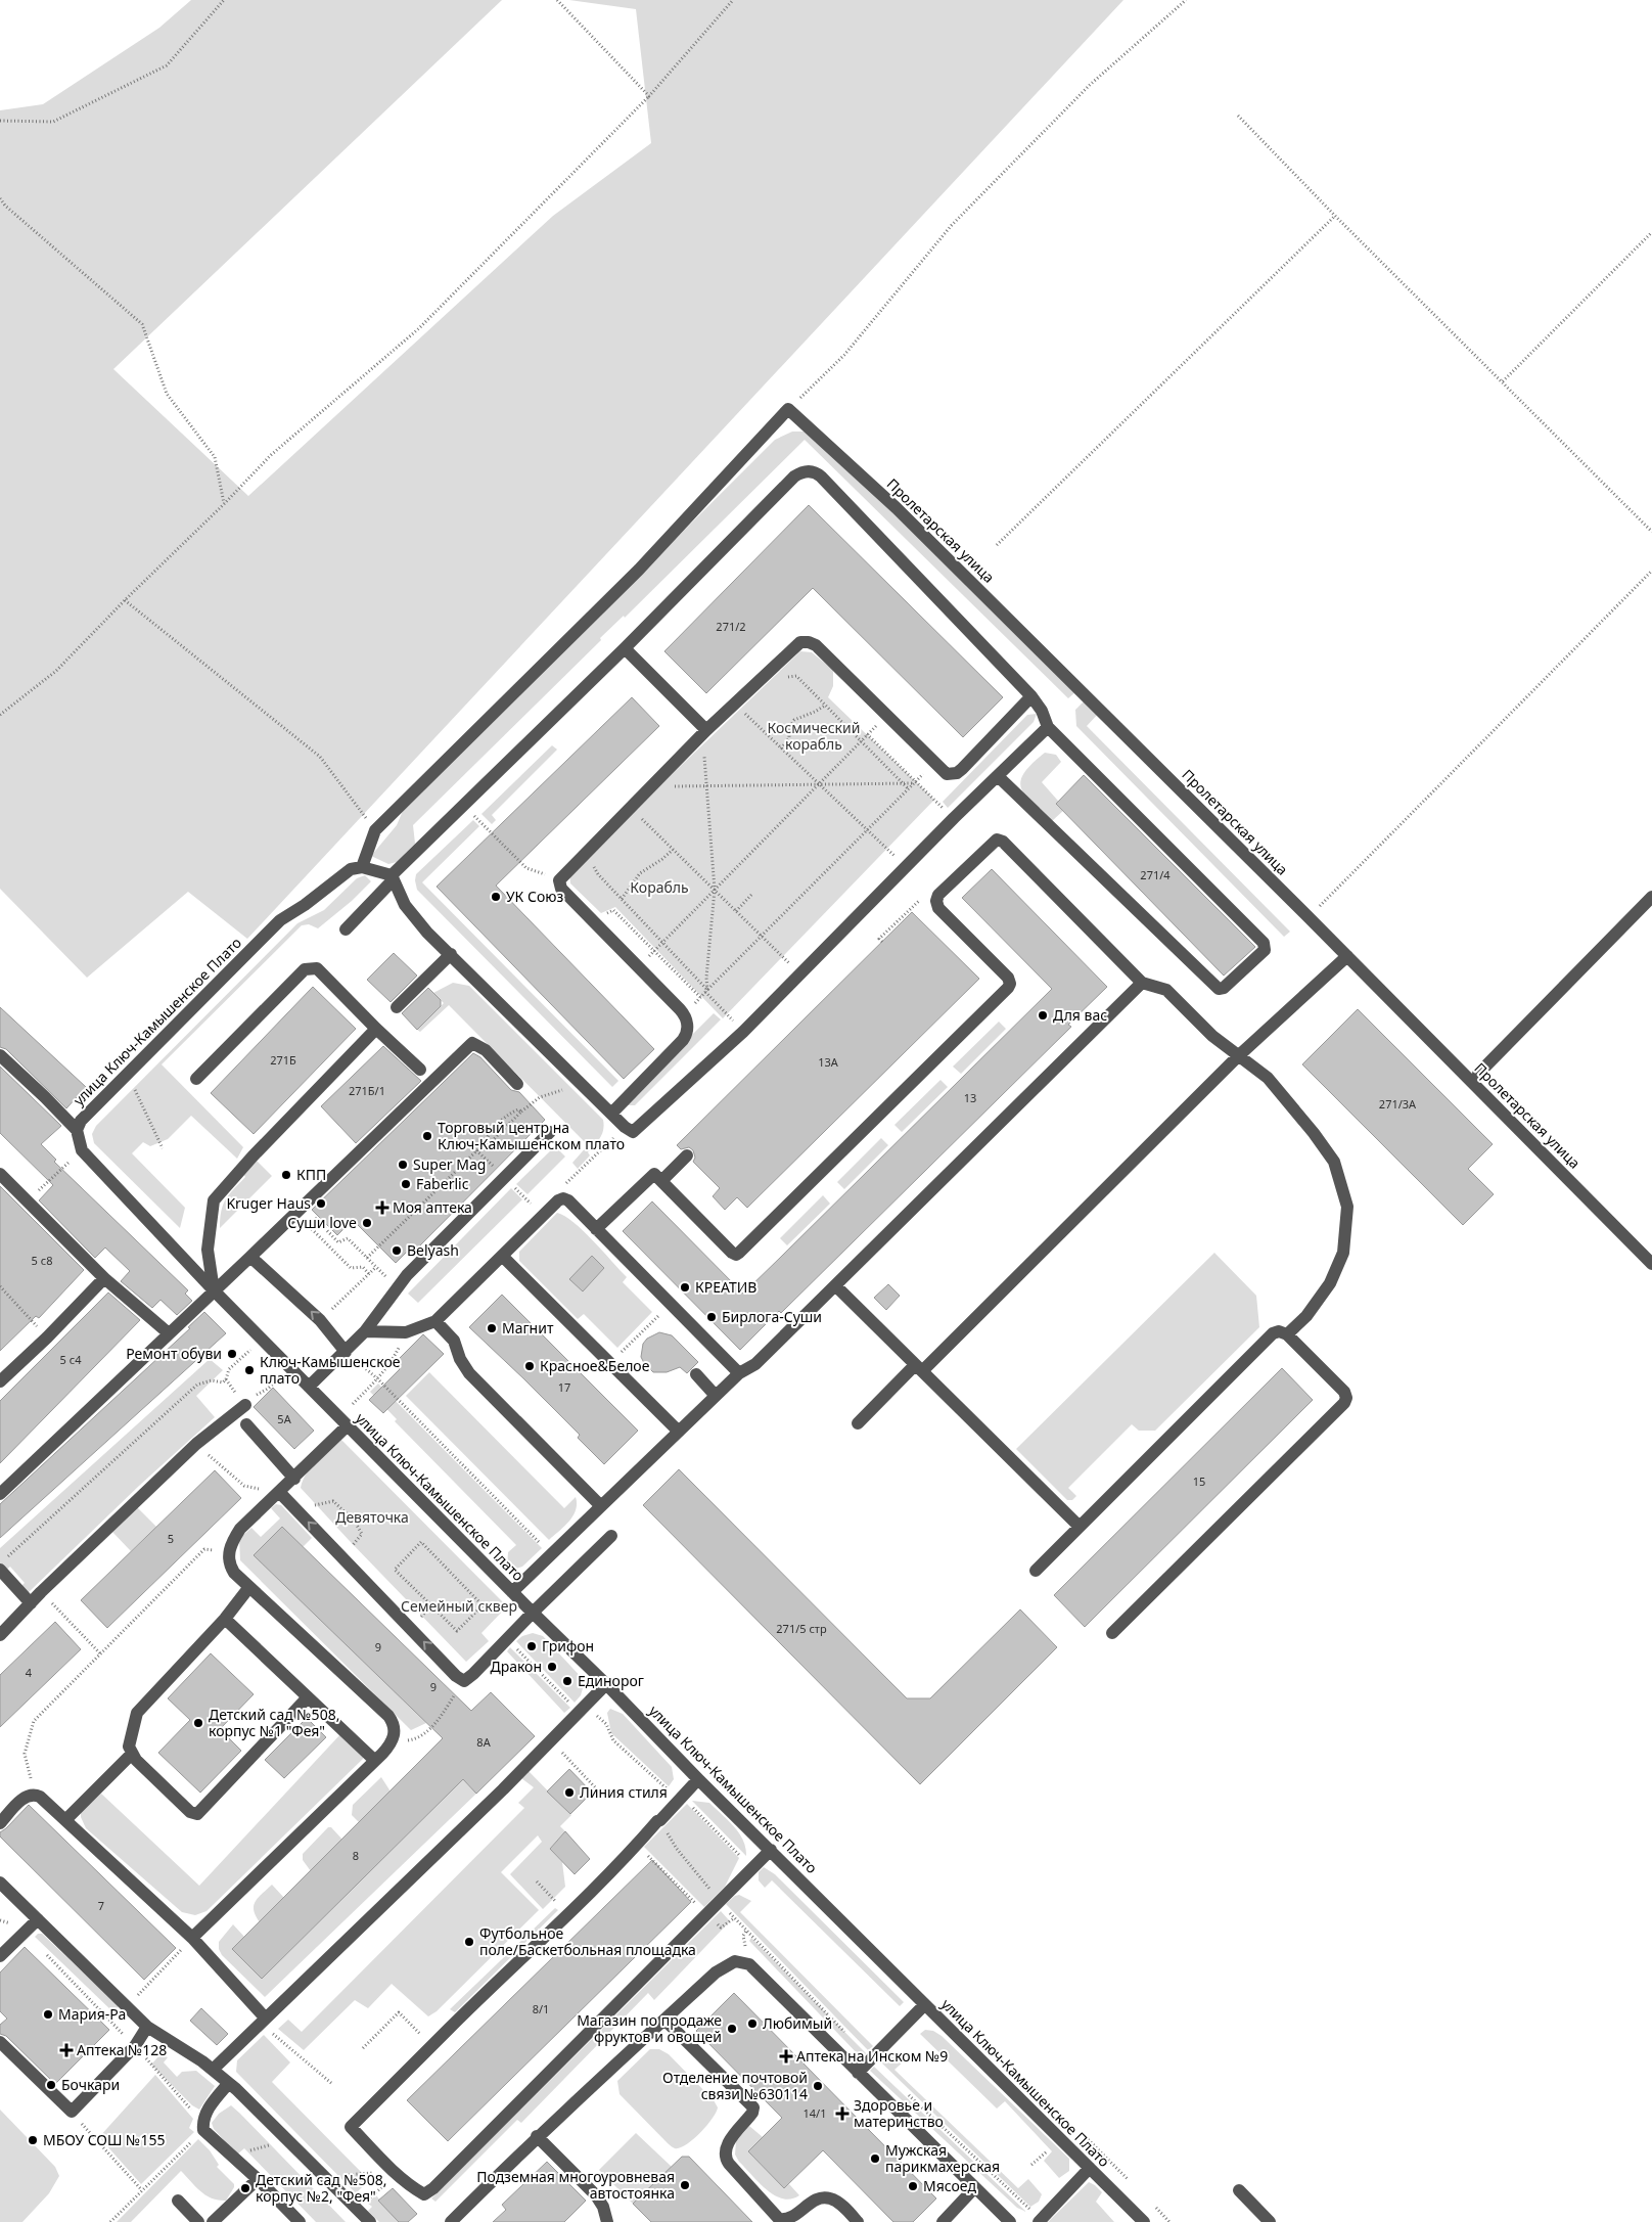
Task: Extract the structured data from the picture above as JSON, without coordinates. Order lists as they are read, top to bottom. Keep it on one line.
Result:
{"streets":{"street":["Пролетарская улица","улица Ключ-Камышенское Плато"]},"parks":["Космический корабль","Корабль","Девяточка","Семейный сквер"],"places":{"other":["УК Союз","Для вас","Торговый центр на Ключ-Камышенском плато","Super Mag","КПП","Faberlic","Kruger Haus","Суши love","Belyash","КРЕАТИВ","Бирлога-Суши","Магнит","Ремонт обуви","Красное&Белое","Ключ-Камышенское плато","Грифон","Дракон","Единорог","Детский сад №508, корпус №1 \"Фея\"","Линия стиля","Футбольное поле/Баскетбольная площадка","Мария-Ра","Любимый","Магазин по продаже фруктов и овощей","Бочкари","Отделение почтовой связи №630114","МБОУ СОШ №155","Мужская парикмахерская","Подземная многоуровневая автостоянка","Мясоед","Детский сад №508, корпус №2, \"Фея\""],"health":["Моя аптека","Аптека №128","Аптека на Инском №9","Здоровье и материнство"]},"house_numbers":["271/2","271/4","271Б","13А","271Б/1","13","271/3А","5 с8","5 с4","17","5А","15","5","271/5 стр","9","4","9","8А","8","7","8/1","14/1"]}
